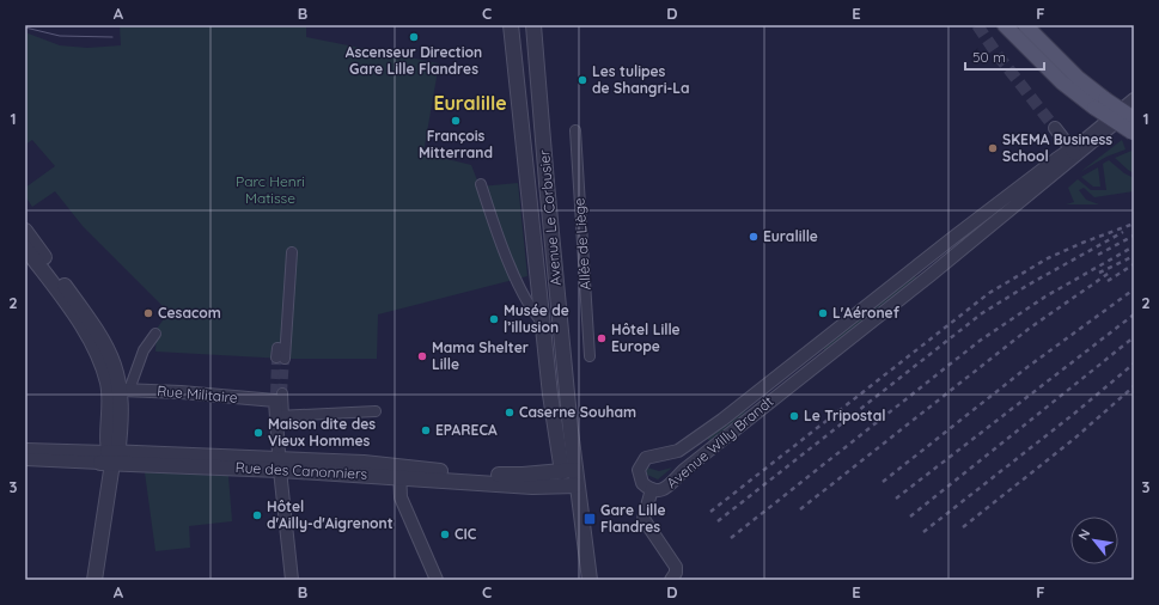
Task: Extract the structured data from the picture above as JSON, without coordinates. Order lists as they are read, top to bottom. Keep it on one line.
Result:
{"streets":{"street":["Avenue Le Corbusier","Allée de Liège","Rue Militaire","Avenue Willy Brandt","Rue des Canonniers"]},"crossings":[["Avenue Le Corbusier","Rue des Canonniers"]],"districts":["Euralille"],"parks":["Parc Henri Matisse"],"places":{"other":["Ascenseur Direction Gare Lille Flandres","Les tulipes de Shangri-La","François Mitterrand","SKEMA Business School","Euralille","Cesacom","L'Aéronef","Musée de l’illusion","Hôtel Lille Europe","Mama Shelter Lille","Caserne Souham","Le Tripostal","EPARECA","Maison dite des Vieux Hommes","Hôtel d'Ailly-d'Aigrenont","CIC"],"transit":["Gare Lille Flandres"]},"scale_bar":"50 m","north":"top left","grid":{"columns":["A","B","C","D","E","F"],"rows":["1","2","3"]}}
